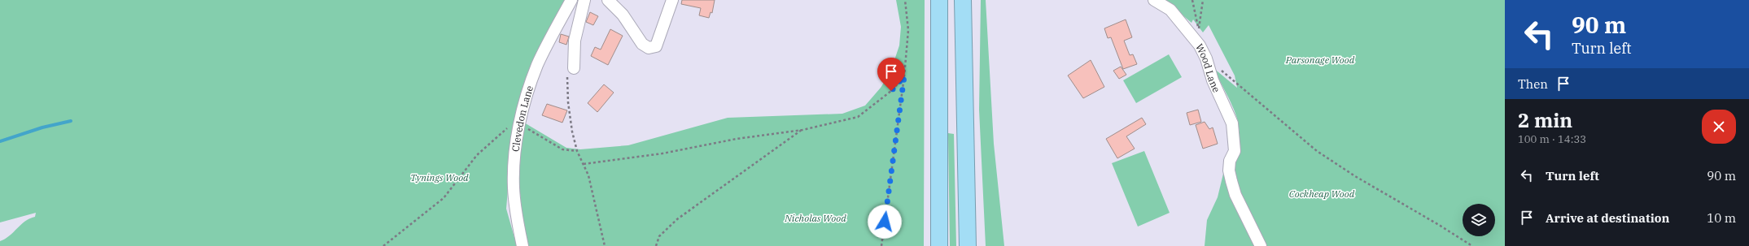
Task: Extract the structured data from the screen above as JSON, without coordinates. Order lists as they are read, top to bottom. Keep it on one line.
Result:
{"streets":{"street":["Wood Lane","Clevedon Lane"]},"parks":["Parsonage Wood","Tynings Wood","Cockheap Wood","Nicholas Wood"],"page":{"turn":["90 m","Turn left"],"then":"Then","heading":["2 min","100 m · 14:33"],"list":[{"name":"Turn left","value":"90 m"},{"name":"Arrive at destination","value":"10 m"}]}}
